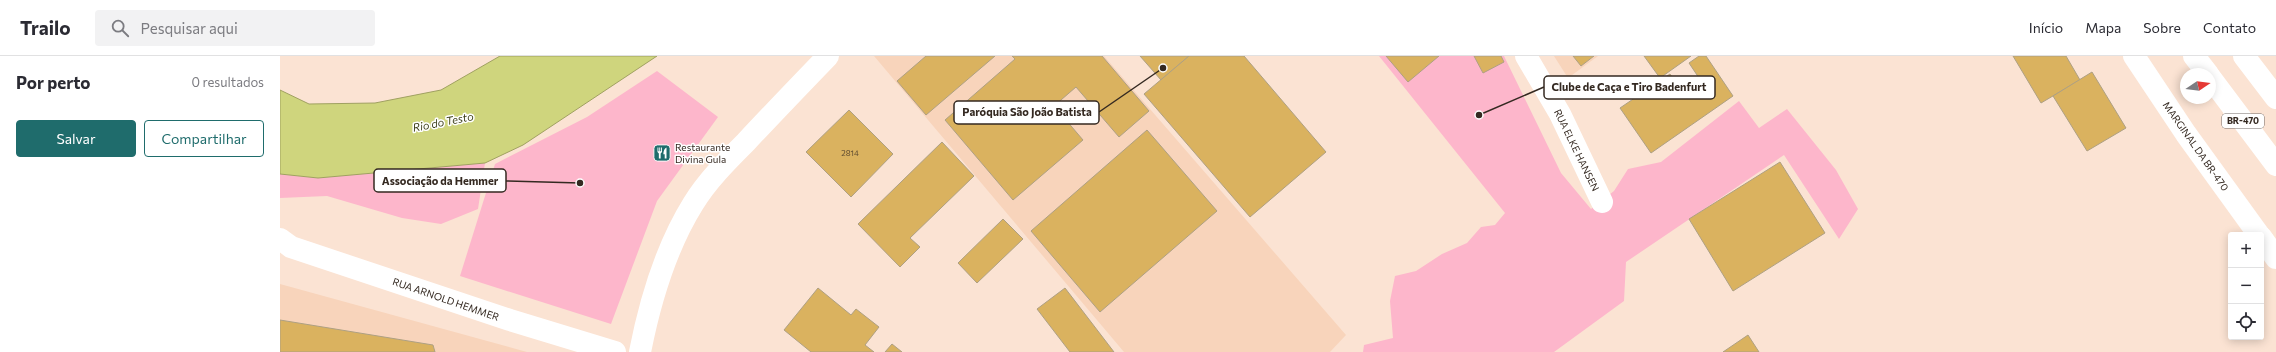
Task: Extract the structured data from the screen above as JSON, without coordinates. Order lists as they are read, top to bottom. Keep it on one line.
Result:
{"streets":{"main road":["BR-470","MARGINAL DA BR-470","RUA ELKE HANSEN","RUA ARNOLD HEMMER"]},"water":["Rio do Testo"],"places":{"other":["Paróquia São João Batista","Clube de Caça e Tiro Badenfurt","Associação da Hemmer"],"restaurant":["Restaurante Divina Gula"]},"house_numbers":["2814"],"north":"right","page":{"header":"Trailo","search":"Pesquisar aqui","nav":["Início","Mapa","Sobre","Contato"],"heading":["Por perto","0 resultados"],"buttons":["Salvar","Compartilhar"],"map_buttons":["+","−"]}}
